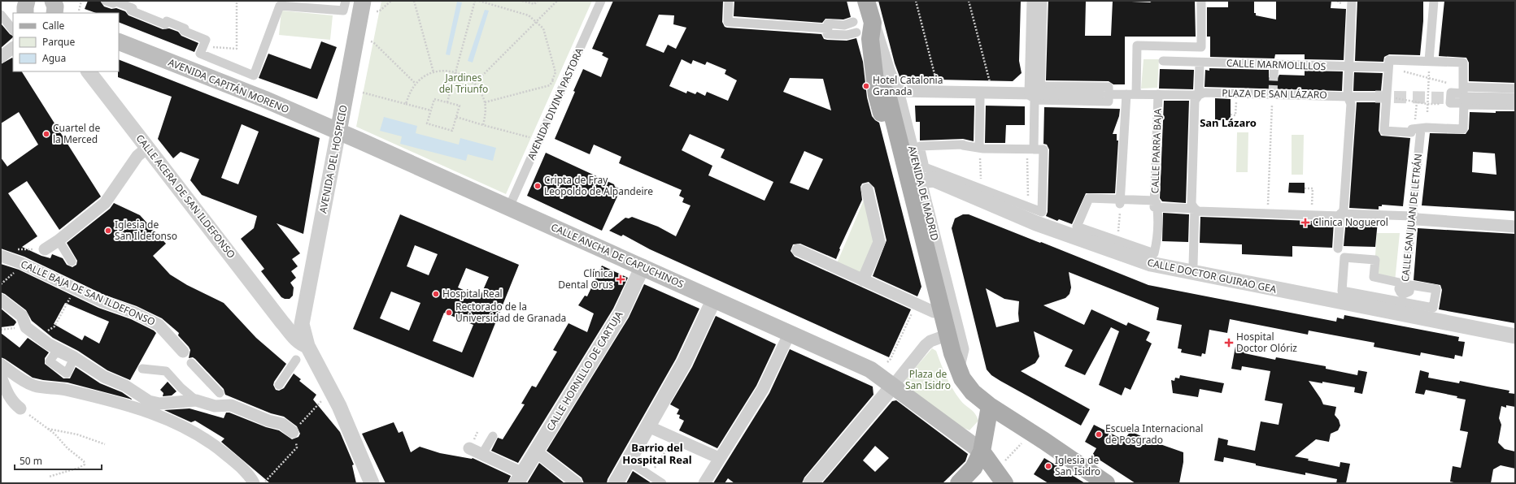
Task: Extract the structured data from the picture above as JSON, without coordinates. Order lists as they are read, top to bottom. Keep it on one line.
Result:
{"streets":{"main road":["AVENIDA CAPITÁN MORENO","AVENIDA DEL HOSPICIO","AVENIDA DE MADRID","CALLE ANCHA DE CAPUCHINOS"],"street":["CALLE MARMOLILLOS","PLAZA DE SAN LÁZARO","AVENIDA DIVINA PASTORA","CALLE PARRA BAJA","CALLE ACERA DE SAN ILDEFONSO","CALLE SAN JUAN DE LETRÁN","CALLE DOCTOR GUIRAO GEA","CALLE BAJA DE SAN ILDEFONSO","CALLE HORNILLO DE CARTUJA"]},"crossings":[["AVENIDA CAPITÁN MORENO","AVENIDA DEL HOSPICIO"],["AVENIDA CAPITÁN MORENO","CALLE ANCHA DE CAPUCHINOS"],["PLAZA DE SAN LÁZARO","CALLE PARRA BAJA"],["AVENIDA DIVINA PASTORA","CALLE ANCHA DE CAPUCHINOS"],["AVENIDA DEL HOSPICIO","CALLE ACERA DE SAN ILDEFONSO"],["AVENIDA DEL HOSPICIO","CALLE ANCHA DE CAPUCHINOS"],["AVENIDA DE MADRID","CALLE DOCTOR GUIRAO GEA"],["CALLE ANCHA DE CAPUCHINOS","CALLE HORNILLO DE CARTUJA"]],"districts":["San Lázaro","Barrio del Hospital Real"],"parks":["Jardines del Triunfo","Plaza de San Isidro"],"places":{"other":["Hotel Catalonia Granada","Cuartel de la Merced","Cripta de Fray Leopoldo de Alpandeire","Iglesia de San Ildefonso","Hospital Real","Rectorado de la Universidad de Granada","Escuela Internacional de Posgrado","Iglesia de San Isidro"],"health":["Clinica Noguerol","Clínica Dental Orus","Hospital Doctor Olóriz"]},"legend":["Calle","Parque","Agua"],"scale_bar":"50 m"}
